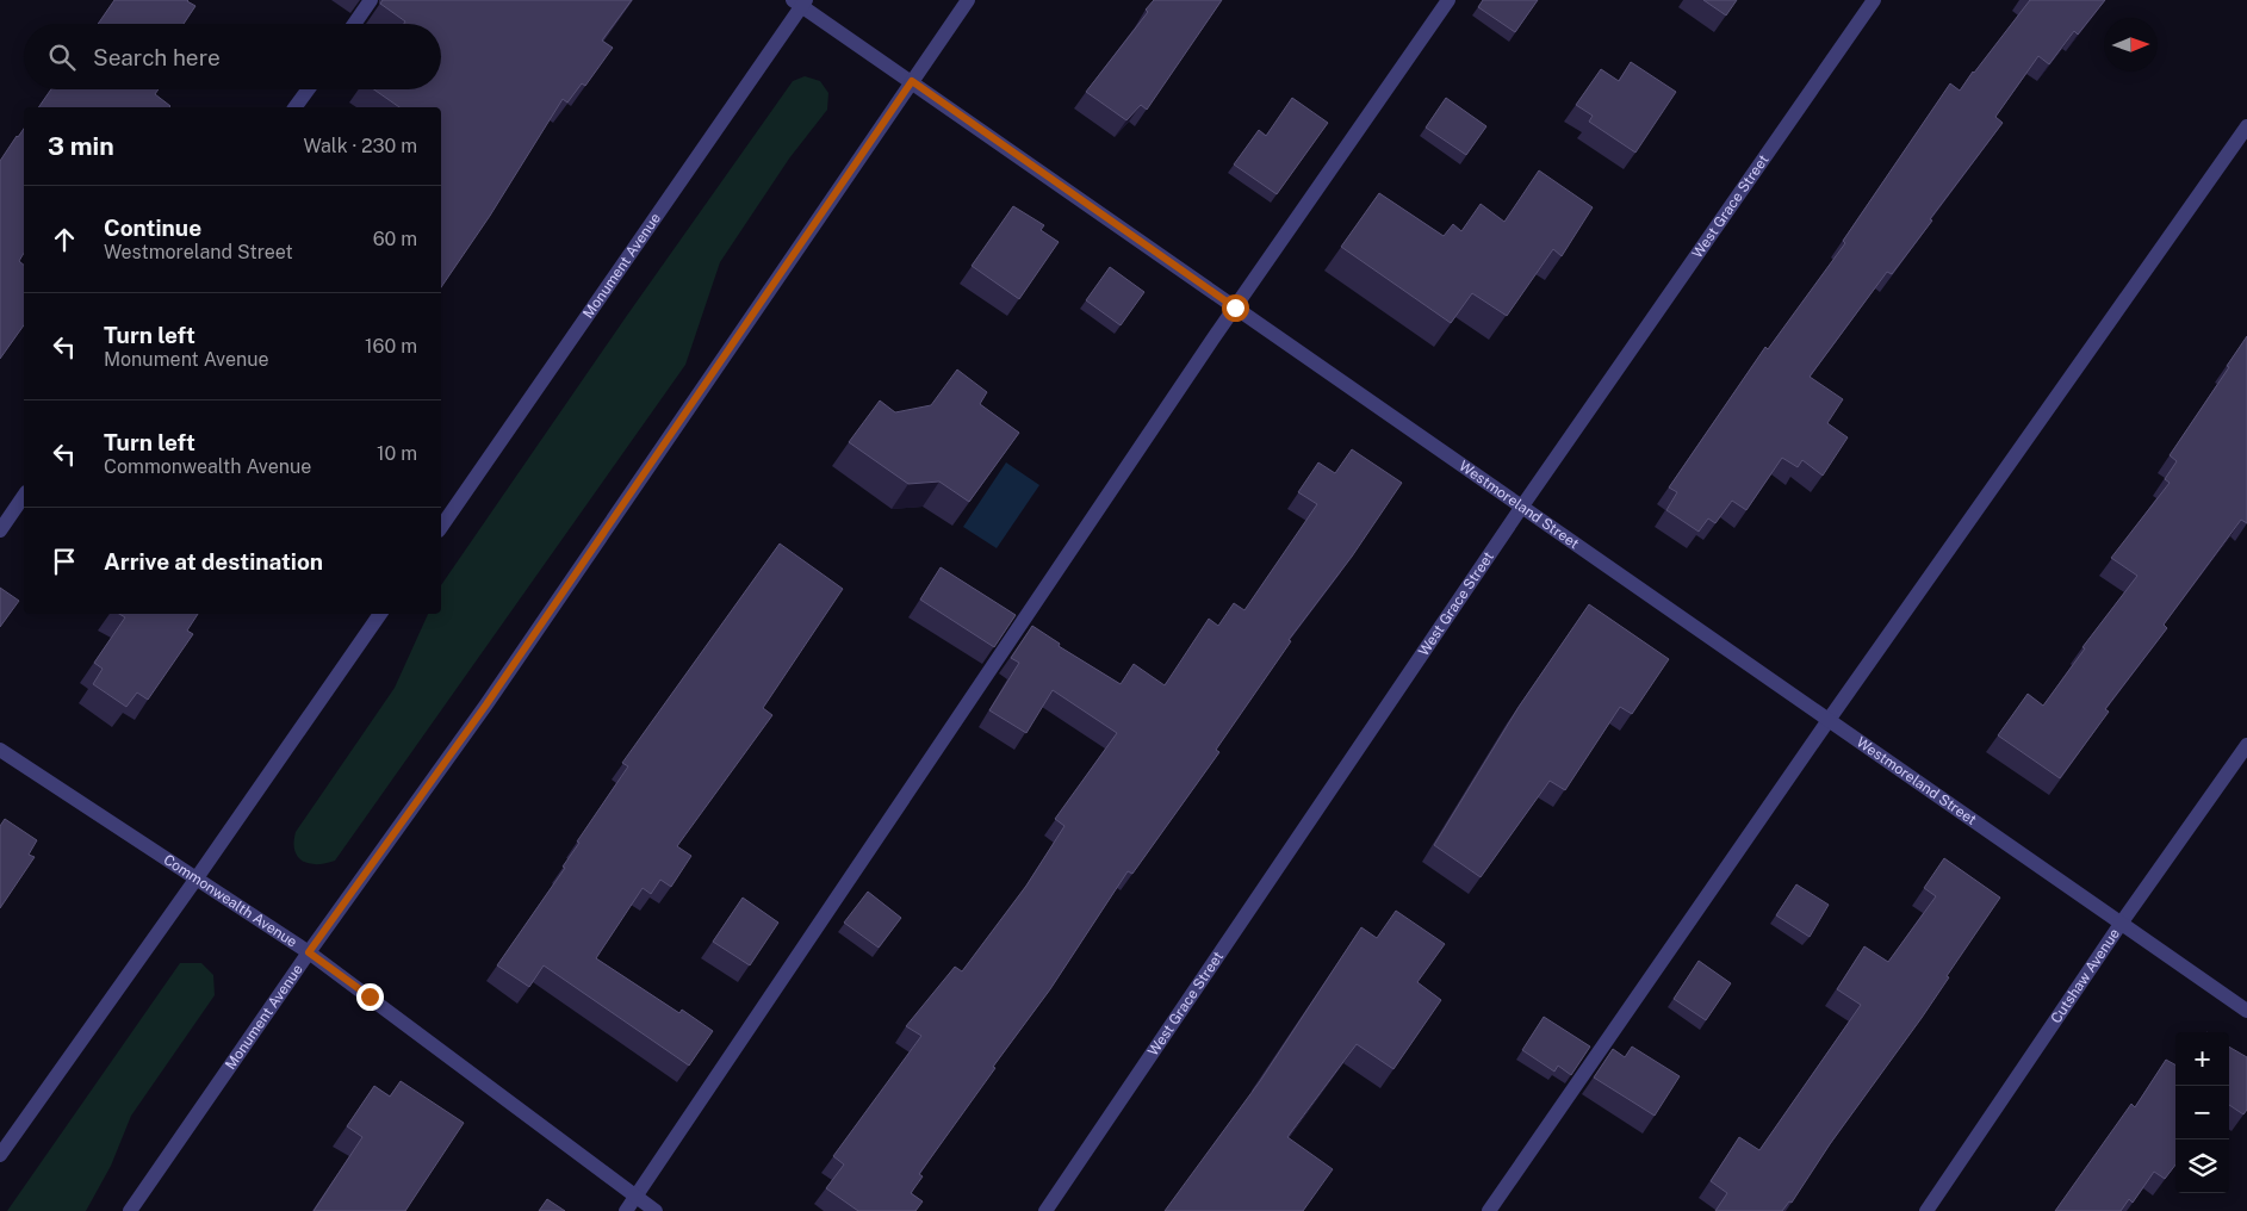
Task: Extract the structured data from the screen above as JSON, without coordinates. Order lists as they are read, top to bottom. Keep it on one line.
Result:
{"streets":{"street":["West Grace Street","Monument Avenue","Westmoreland Street","Commonwealth Avenue","Cutshaw Avenue"]},"crossings":[["West Grace Street","Westmoreland Street"],["Monument Avenue","Westmoreland Street"],["Monument Avenue","Commonwealth Avenue"],["Westmoreland Street","Cutshaw Avenue"]],"north":"right","page":{"search":"Search here","heading":["3 min","Walk · 230 m"],"list":[["Continue","Westmoreland Street","60 m"],["Turn left","Monument Avenue","160 m"],["Turn left","Commonwealth Avenue","10 m"],"Arrive at destination"],"map_buttons":["+","−"]}}
